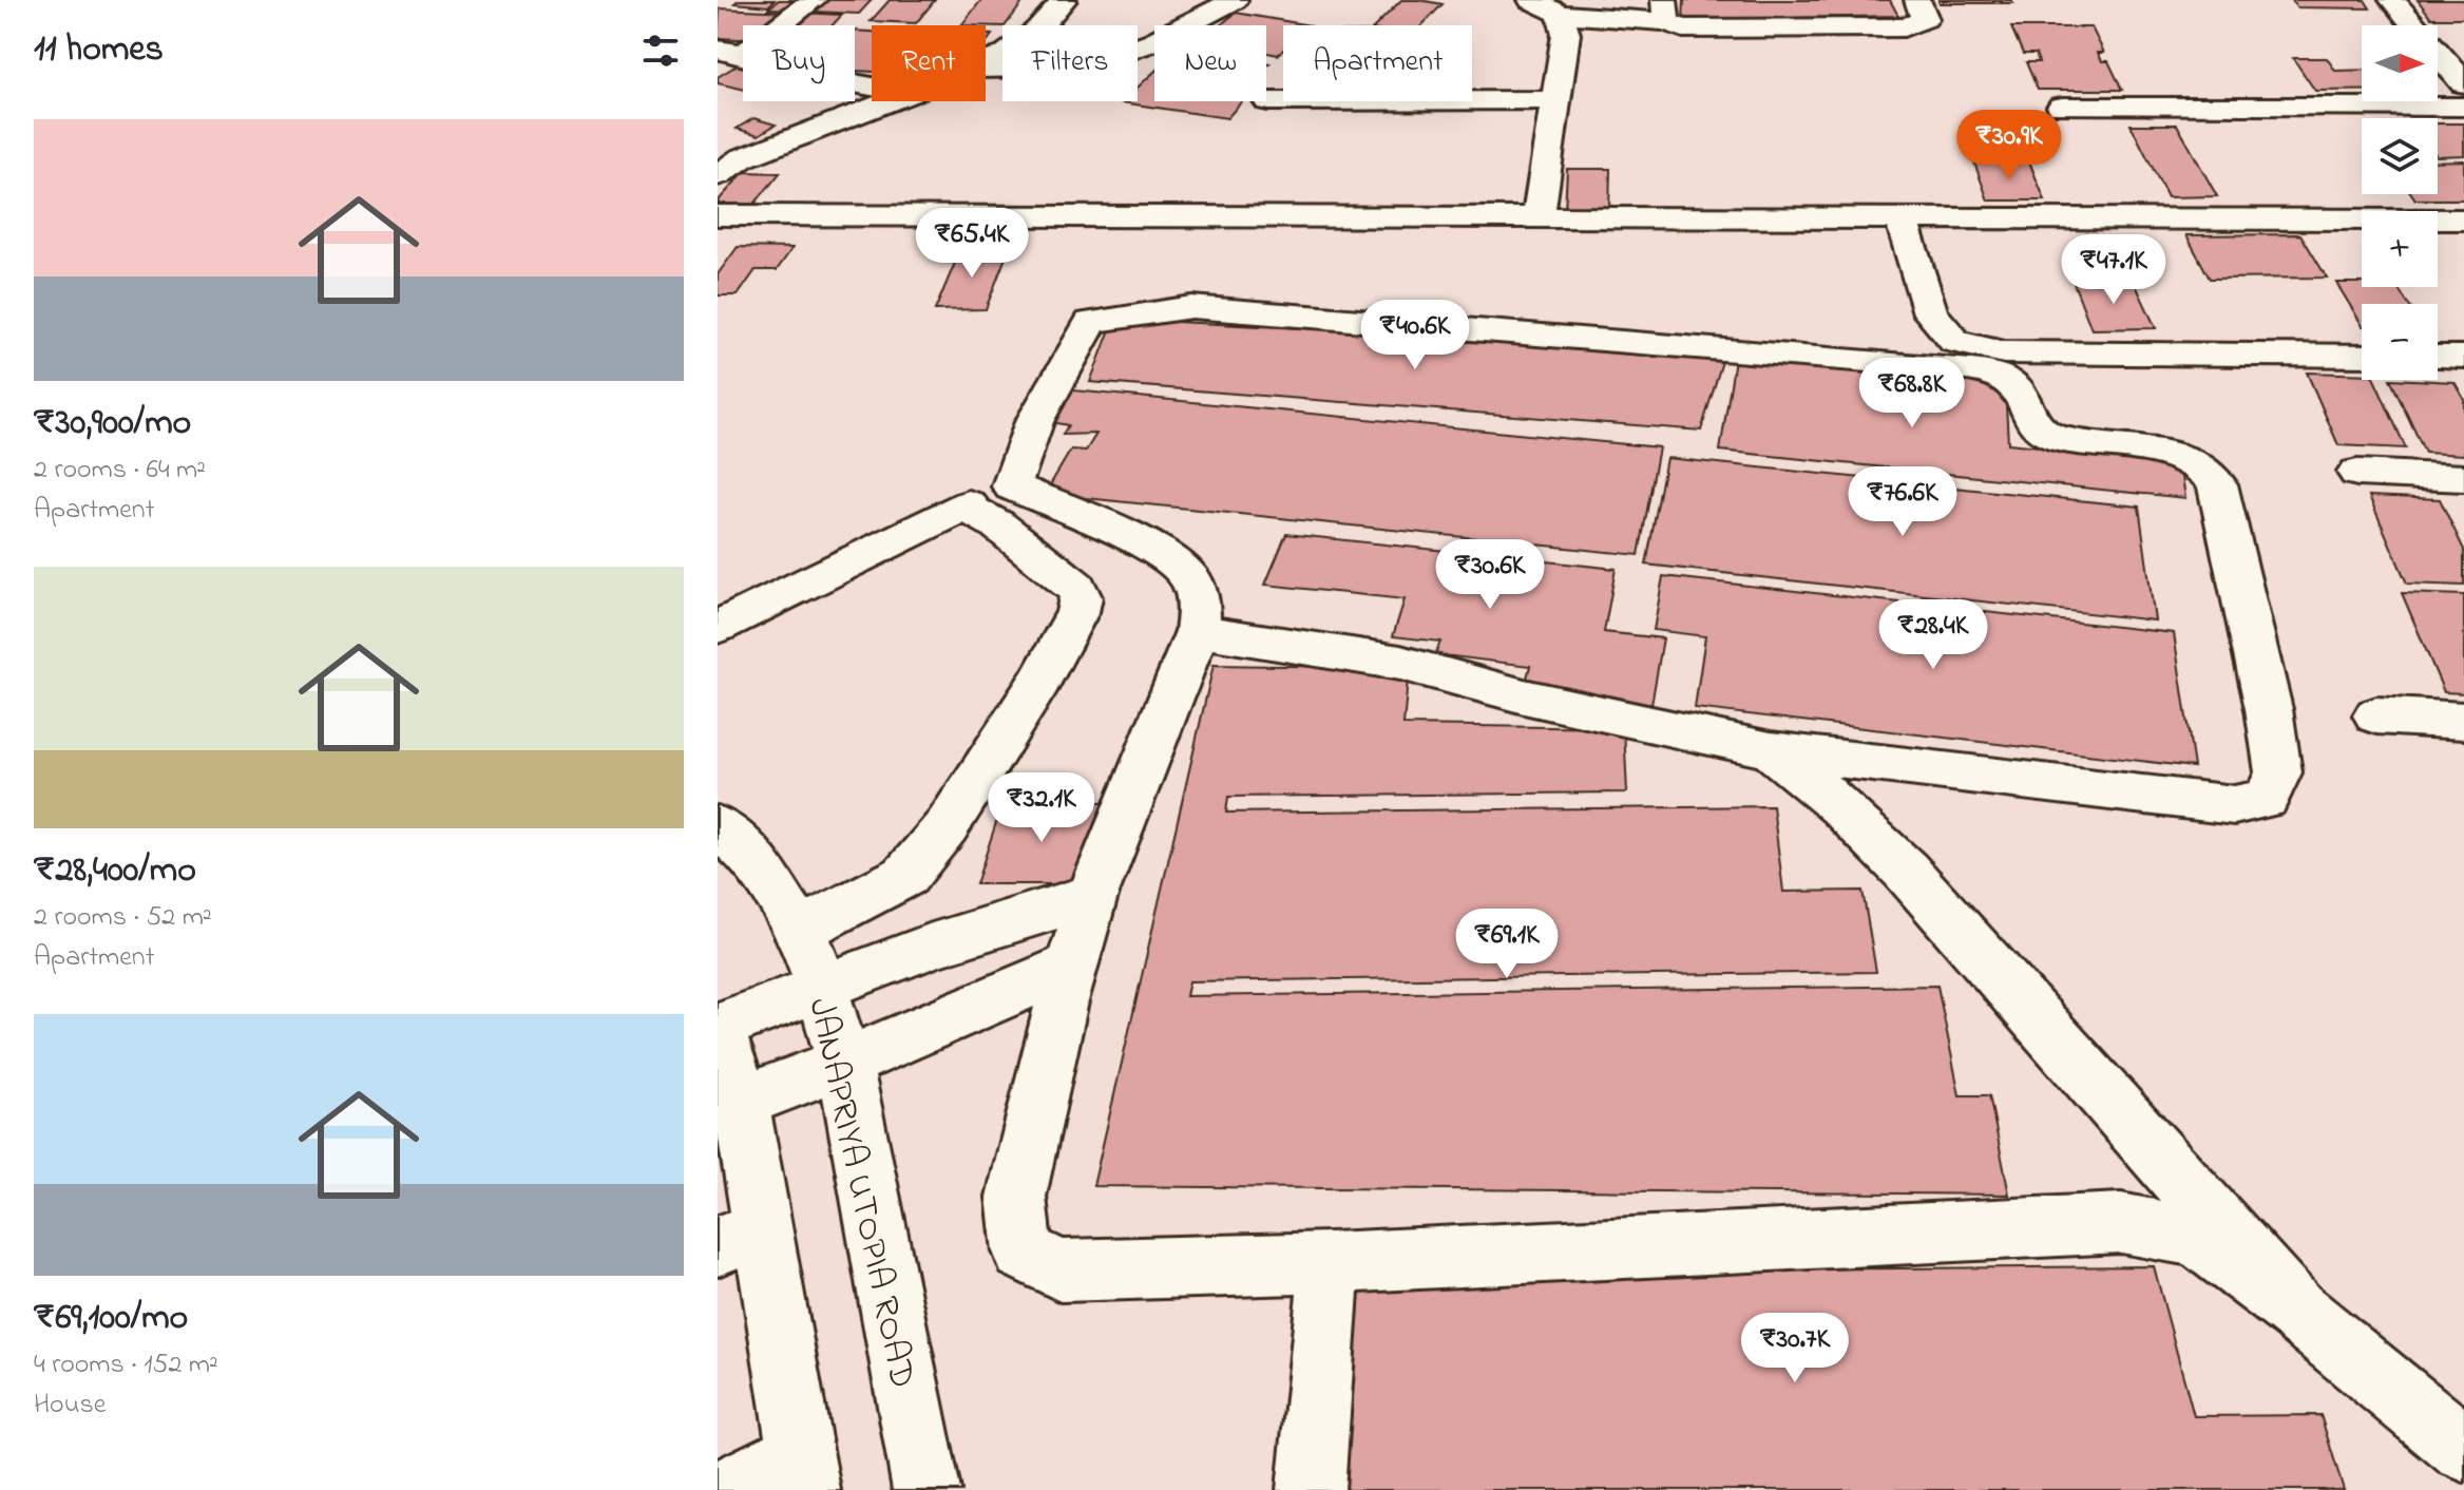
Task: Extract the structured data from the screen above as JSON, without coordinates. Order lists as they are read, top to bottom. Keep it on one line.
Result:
{"streets":{"street":["JANAPRIYA UTOPIA ROAD"]},"north":"right","page":{"heading":"11 homes","map_buttons":["+","−"],"chip":["Buy","Rent","Filters","New","Apartment"],"list":[{"name":"₹30,900/mo","note":"2 rooms · 64 m² · Apartment"},{"name":"₹28,400/mo","note":"2 rooms · 52 m² · Apartment"},{"name":"₹69,100/mo","note":"4 rooms · 152 m² · House"}],"price":["₹30.9K","₹65.4K","₹47.1K","₹40.6K","₹68.8K","₹76.6K","₹30.6K","₹28.4K","₹32.1K","₹69.1K","₹30.7K"]}}
